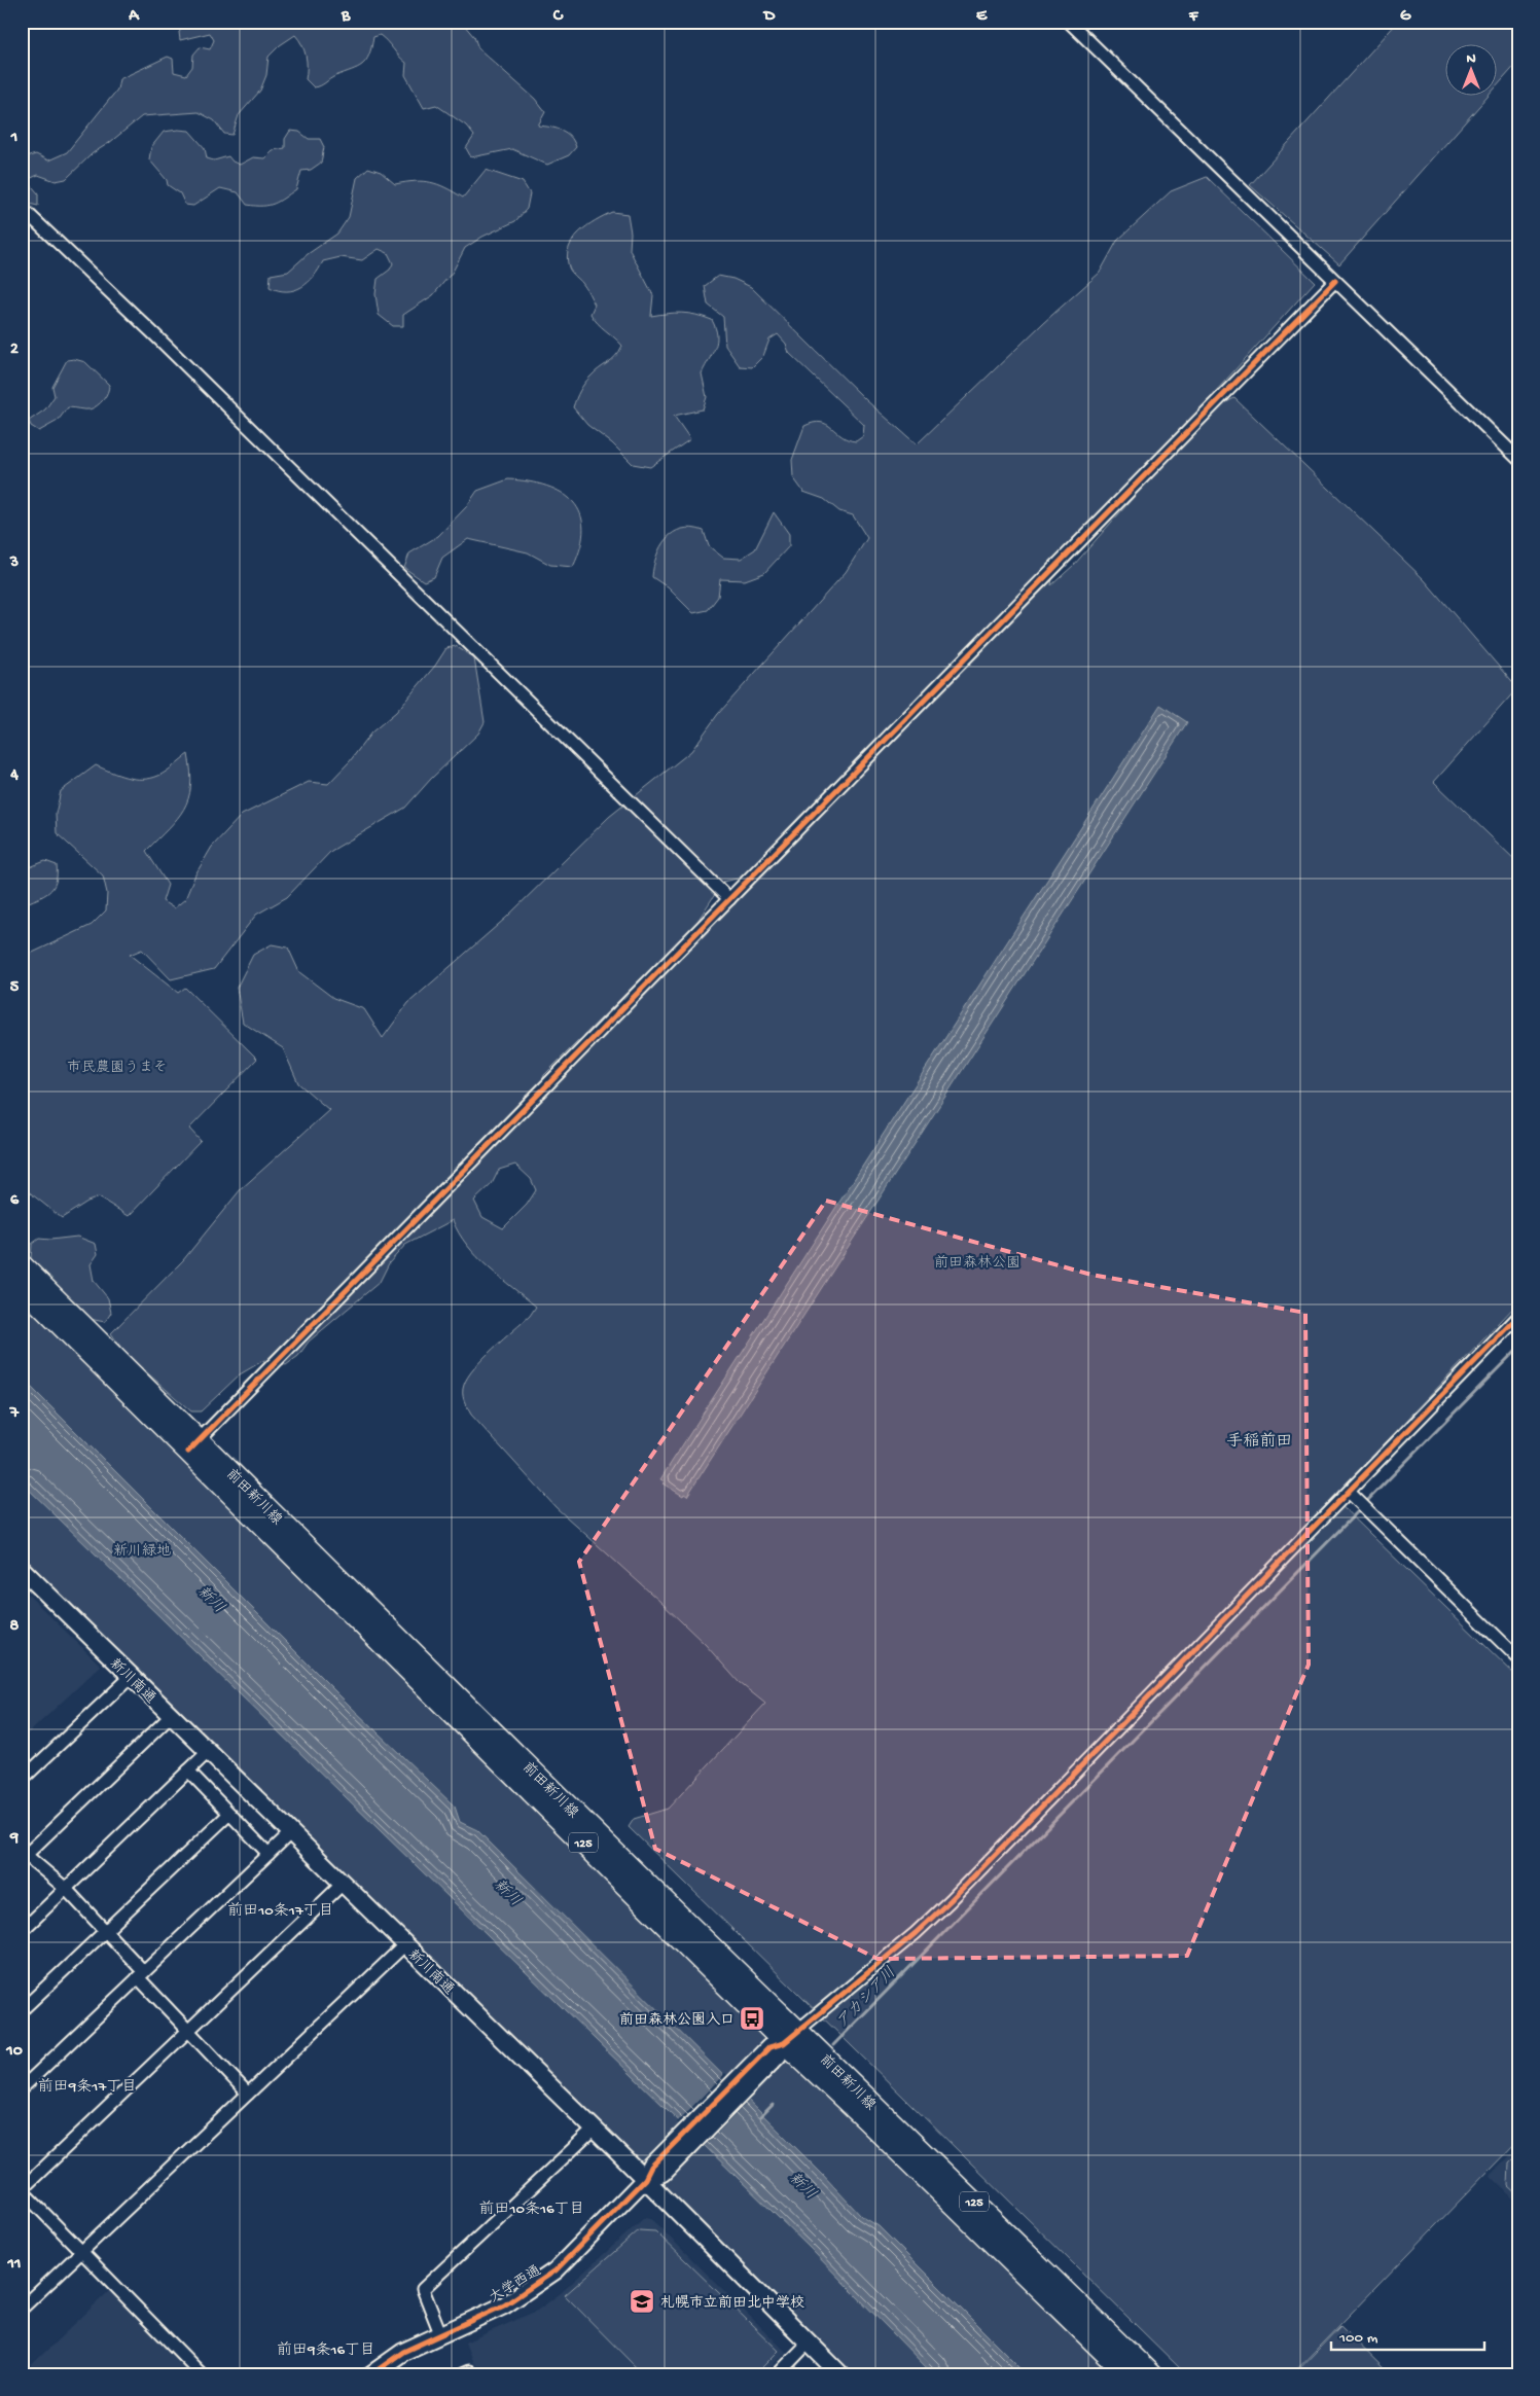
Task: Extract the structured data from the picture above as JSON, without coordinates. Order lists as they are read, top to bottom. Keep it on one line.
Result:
{"streets":{"main road":["前田新川線","125"],"street":["新川南通","大学西通"]},"crossings":[["前田新川線","大学西通"],["新川南通","大学西通"]],"districts":["手稲前田","前田10条17丁目","前田9条17丁目","前田10条16丁目","前田9条16丁目"],"water":["新川","アカシア川"],"parks":["市民農園うまそ","前田森林公園","新川緑地"],"places":{"bus stop":["前田森林公園入口"],"school or university":["札幌市立前田北中学校"]},"scale_bar":"100 m","north":"top","grid":{"columns":["A","B","C","D","E","F","G"],"rows":["1","2","3","4","5","6","7","8","9","10","11"]}}
